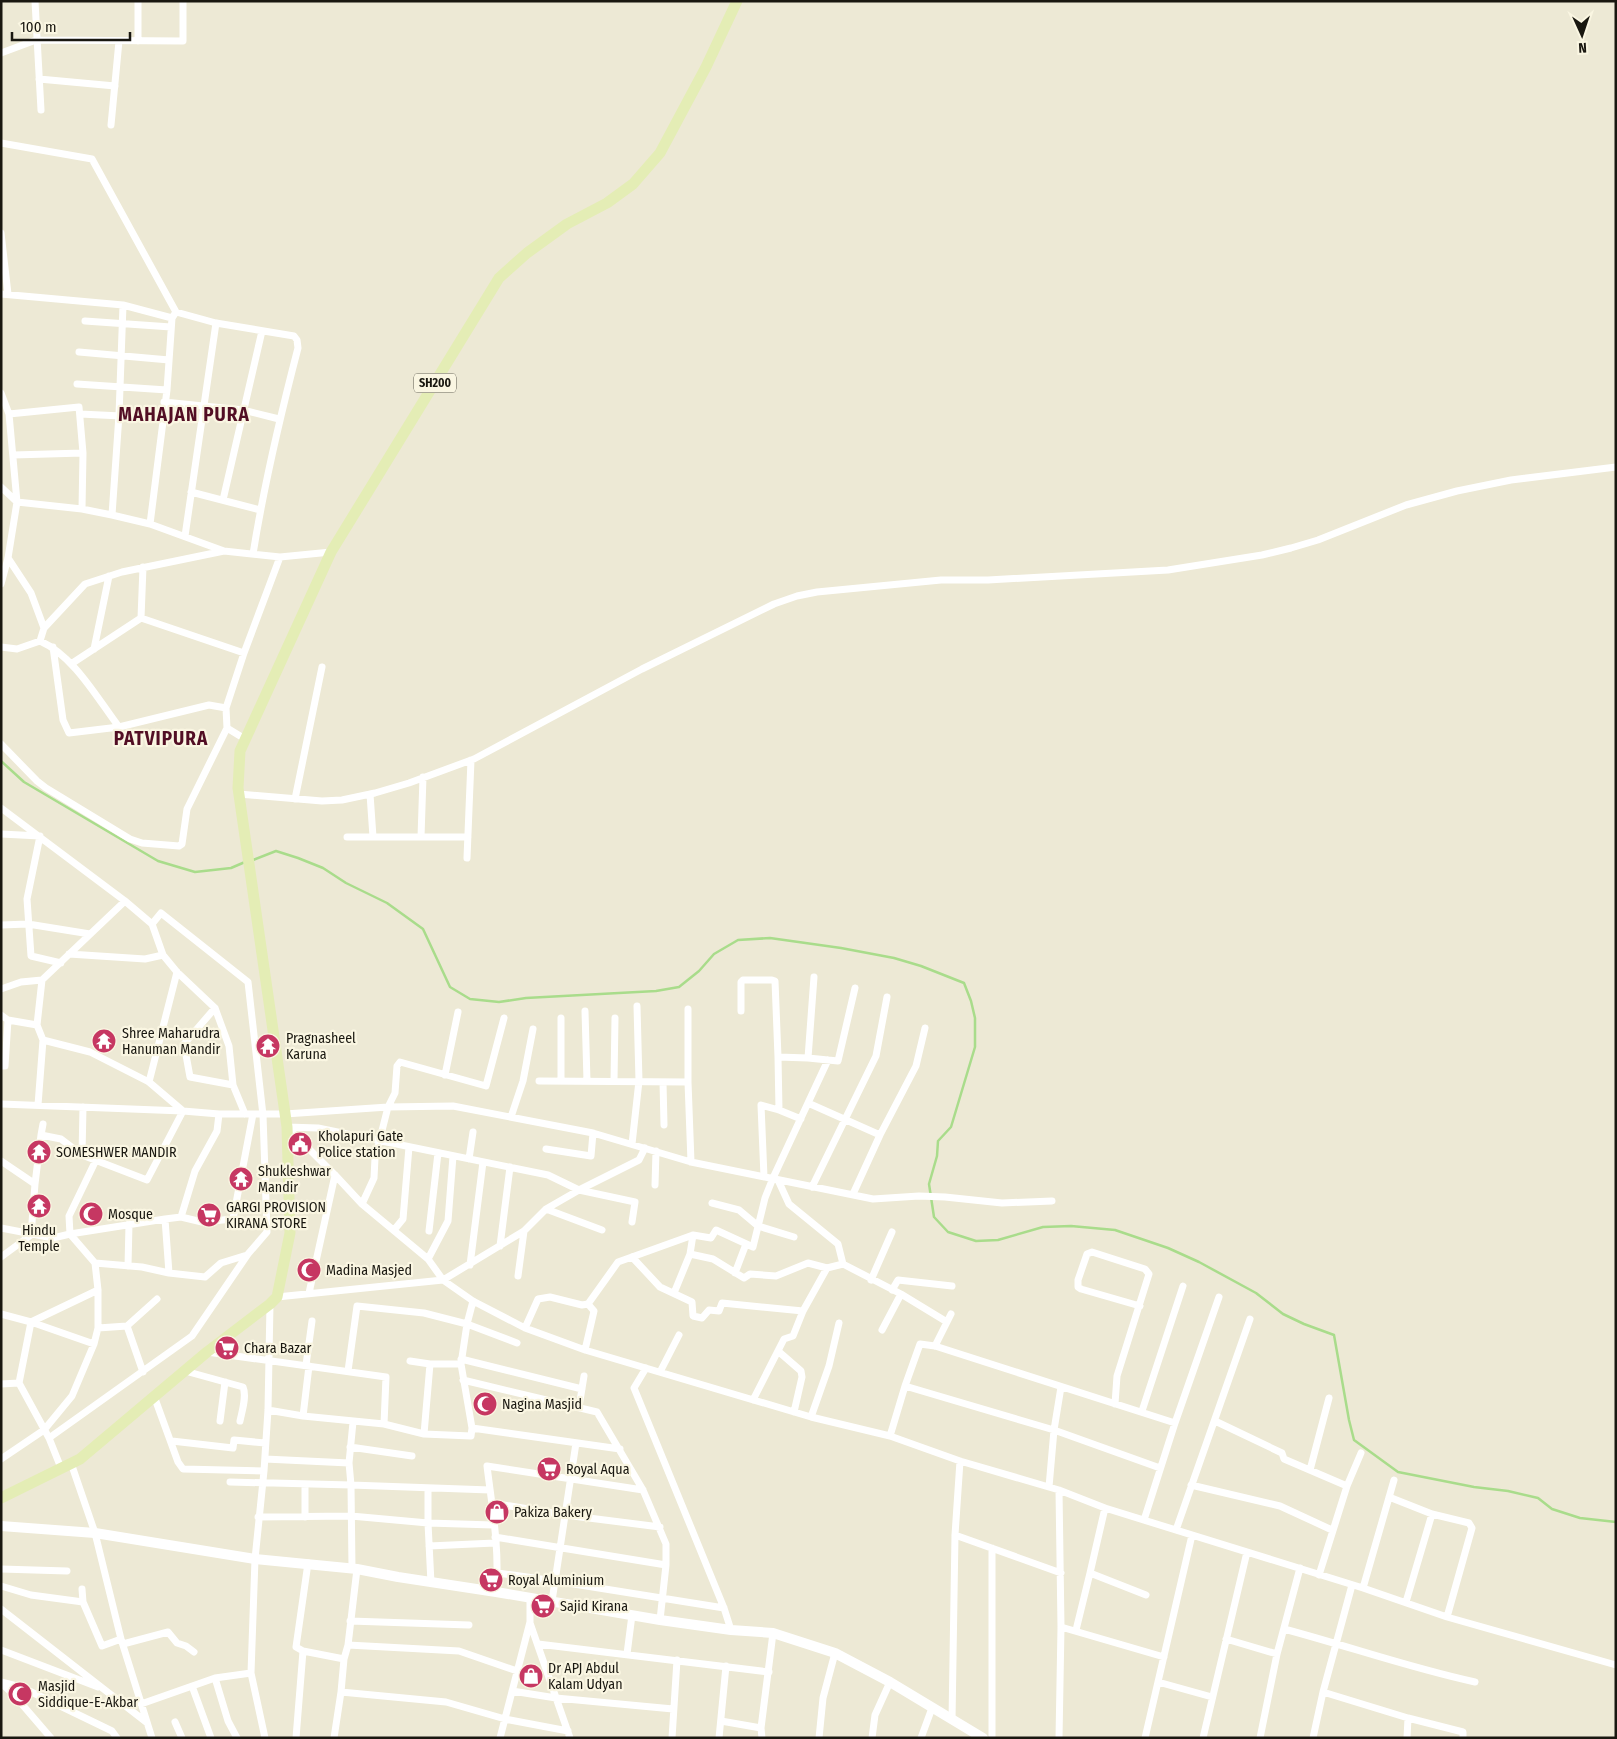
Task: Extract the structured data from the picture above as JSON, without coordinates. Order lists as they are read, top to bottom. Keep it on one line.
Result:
{"streets":{"main road":["SH200"]},"districts":["MAHAJAN PURA","PATVIPURA"],"places":{"temple":["Shree Maharudra Hanuman Mandir","Pragnasheel Karuna","SOMESHWER MANDIR","Shukleshwar Mandir","Hindu Temple"],"public building":["Kholapuri Gate Police station"],"mosque":["Mosque","Madina Masjed","Nagina Masjid","Masjid Siddique-E-Akbar"],"supermarket":["GARGI PROVISION KIRANA STORE","Chara Bazar","Royal Aqua","Royal Aluminium","Sajid Kirana"],"shop":["Pakiza Bakery","Dr APJ Abdul Kalam Udyan"]},"scale_bar":"100 m","north":"bottom"}
